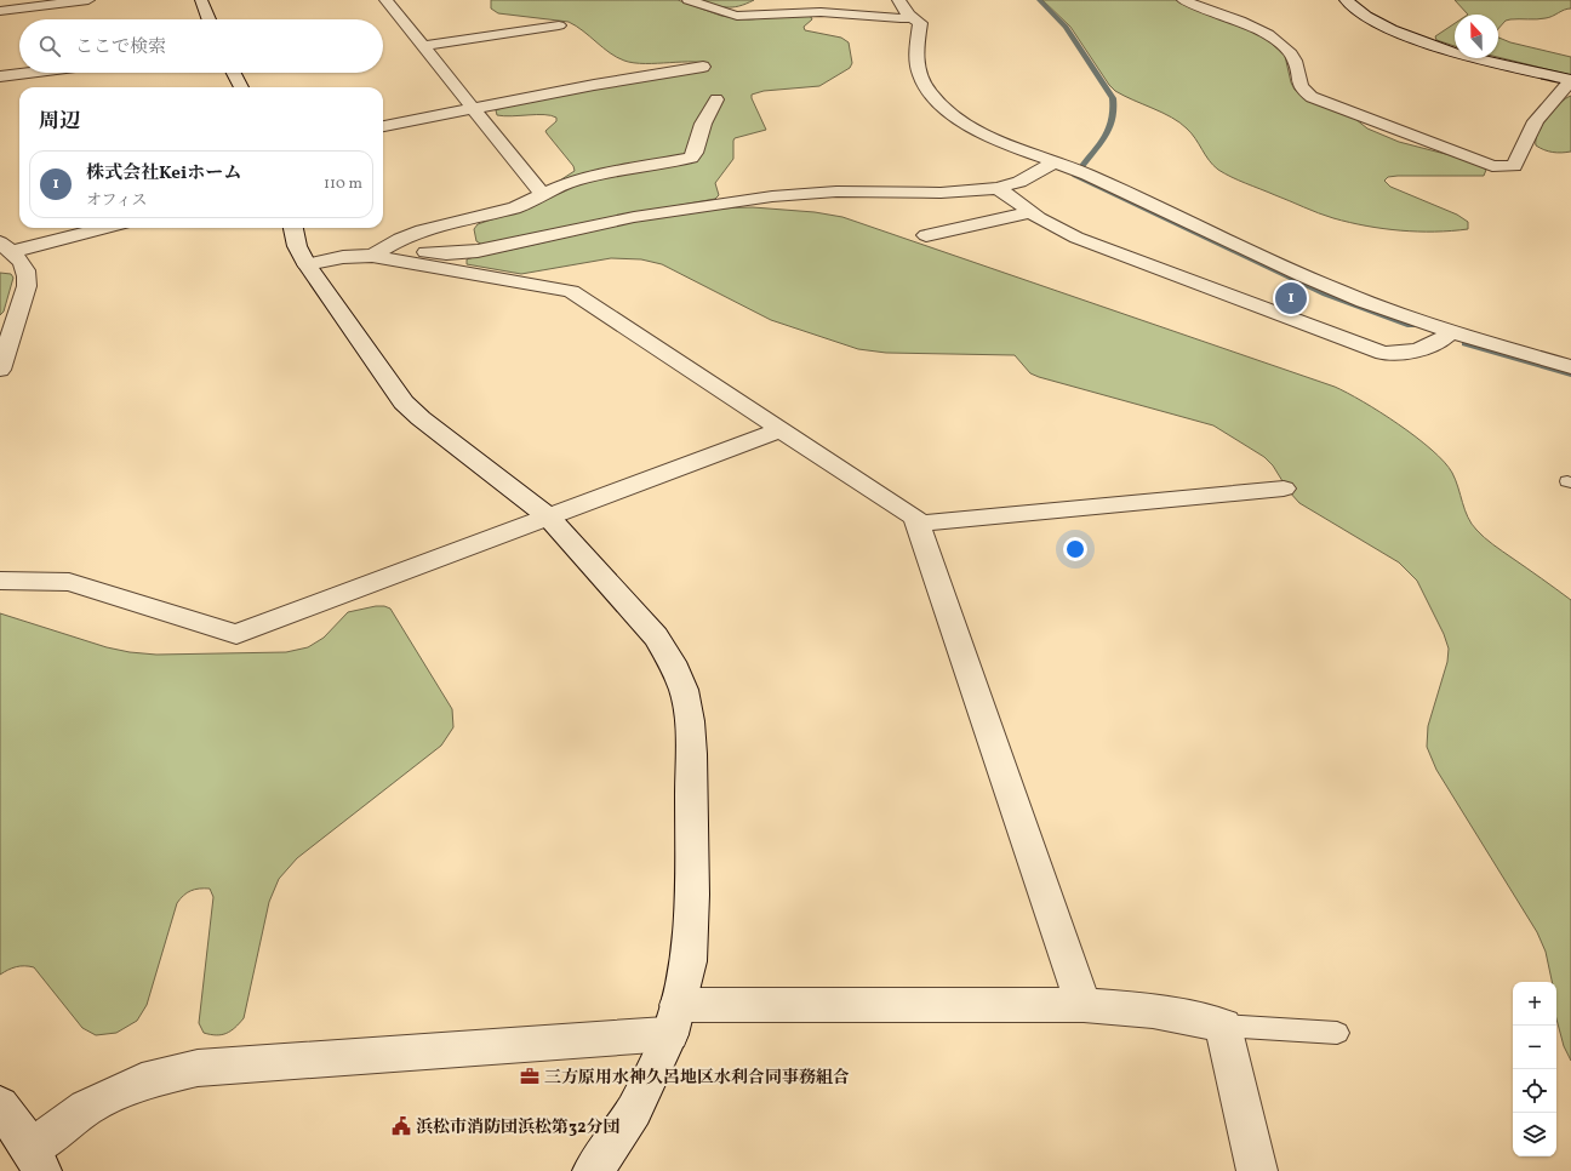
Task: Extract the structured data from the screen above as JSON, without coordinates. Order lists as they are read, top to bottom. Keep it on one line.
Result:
{"places":{"office":["三方原用水神久呂地区水利合同事務組合"],"public building":["浜松市消防団浜松第32分団"]},"north":"top","page":{"search":"ここで検索","heading":"周辺","list":[{"mark":"1","name":"株式会社Keiホーム","note":"オフィス","value":"110 m"}],"pins":"1","map_buttons":["+","−"]}}
